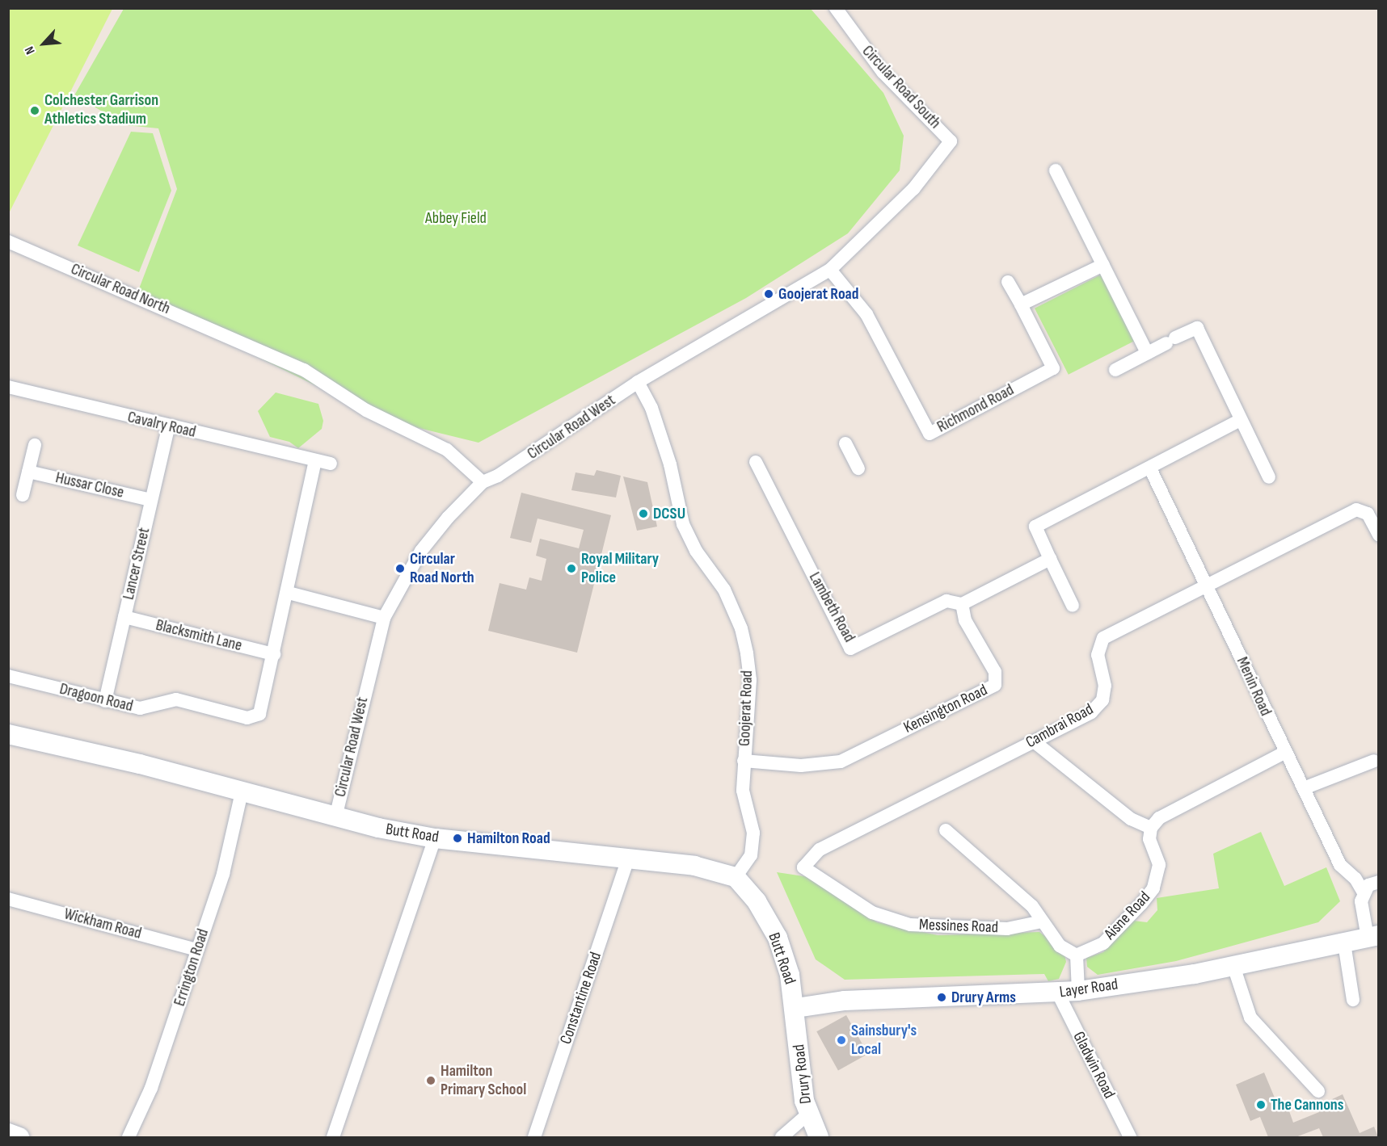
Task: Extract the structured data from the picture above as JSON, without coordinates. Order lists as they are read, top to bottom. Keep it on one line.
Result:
{"streets":{"main road":["Butt Road","Layer Road","Drury Road"],"street":["Circular Road South","Circular Road North","Richmond Road","Cavalry Road","Circular Road West","Hussar Close","Lancer Street","Lambeth Road","Blacksmith Lane","Menin Road","Dragoon Road","Goojerat Road","Kensington Road","Cambrai Road","Aisne Road","Wickham Road","Messines Road","Errington Road","Constantine Road","Gladwin Road"]},"crossings":[["Circular Road South","Circular Road West"],["Circular Road North","Circular Road West"],["Richmond Road","Circular Road West"],["Cavalry Road","Lancer Street"],["Circular Road West","Goojerat Road"],["Circular Road West","Butt Road"],["Hussar Close","Lancer Street"],["Lancer Street","Blacksmith Lane"],["Lancer Street","Dragoon Road"],["Lambeth Road","Kensington Road"],["Blacksmith Lane","Dragoon Road"],["Menin Road","Cambrai Road"],["Goojerat Road","Kensington Road"],["Goojerat Road","Butt Road"],["Cambrai Road","Messines Road"],["Butt Road","Errington Road"],["Butt Road","Layer Road"],["Butt Road","Constantine Road"],["Butt Road","Drury Road"],["Wickham Road","Errington Road"],["Layer Road","Gladwin Road"],["Layer Road","Drury Road"]],"parks":["Abbey Field"],"places":["Colchester Garrison Athletics Stadium","Goojerat Road","DCSU","Circular Road North","Royal Military Police","Hamilton Road","Drury Arms","Sainsbury's Local","Hamilton Primary School","The Cannons"],"north":"bottom left"}
